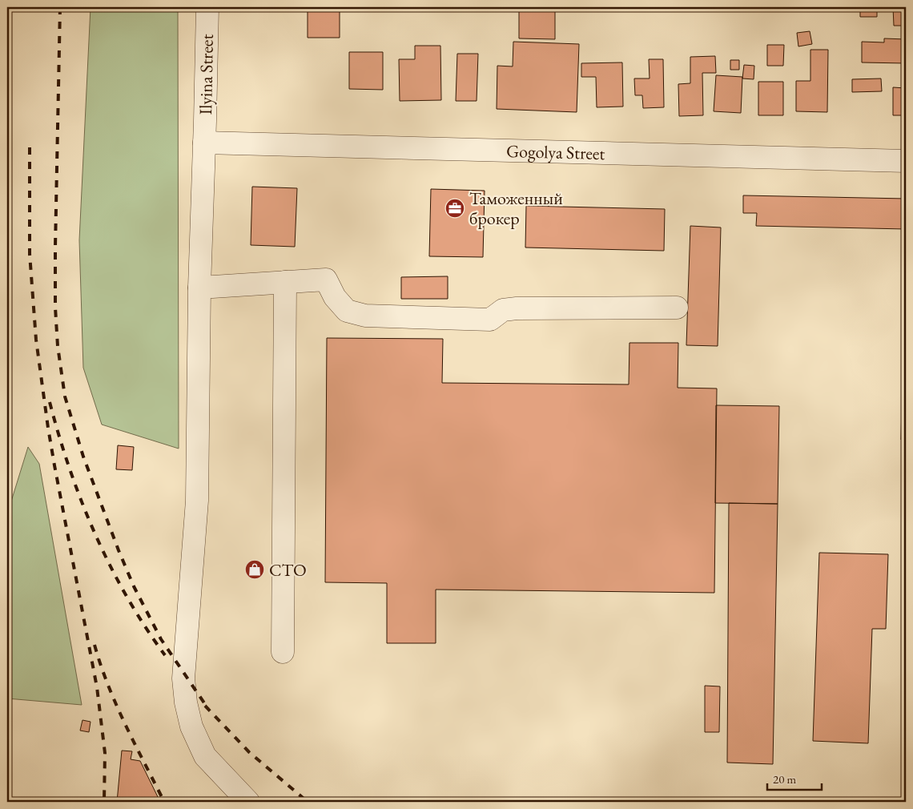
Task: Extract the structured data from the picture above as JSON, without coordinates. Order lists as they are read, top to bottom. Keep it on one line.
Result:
{"streets":{"street":["Ilyina Street","Gogolya Street"]},"crossings":[["Ilyina Street","Gogolya Street"]],"places":{"office":["Таможенный брокер"],"shop":["СТО"]},"scale_bar":"20 m"}
